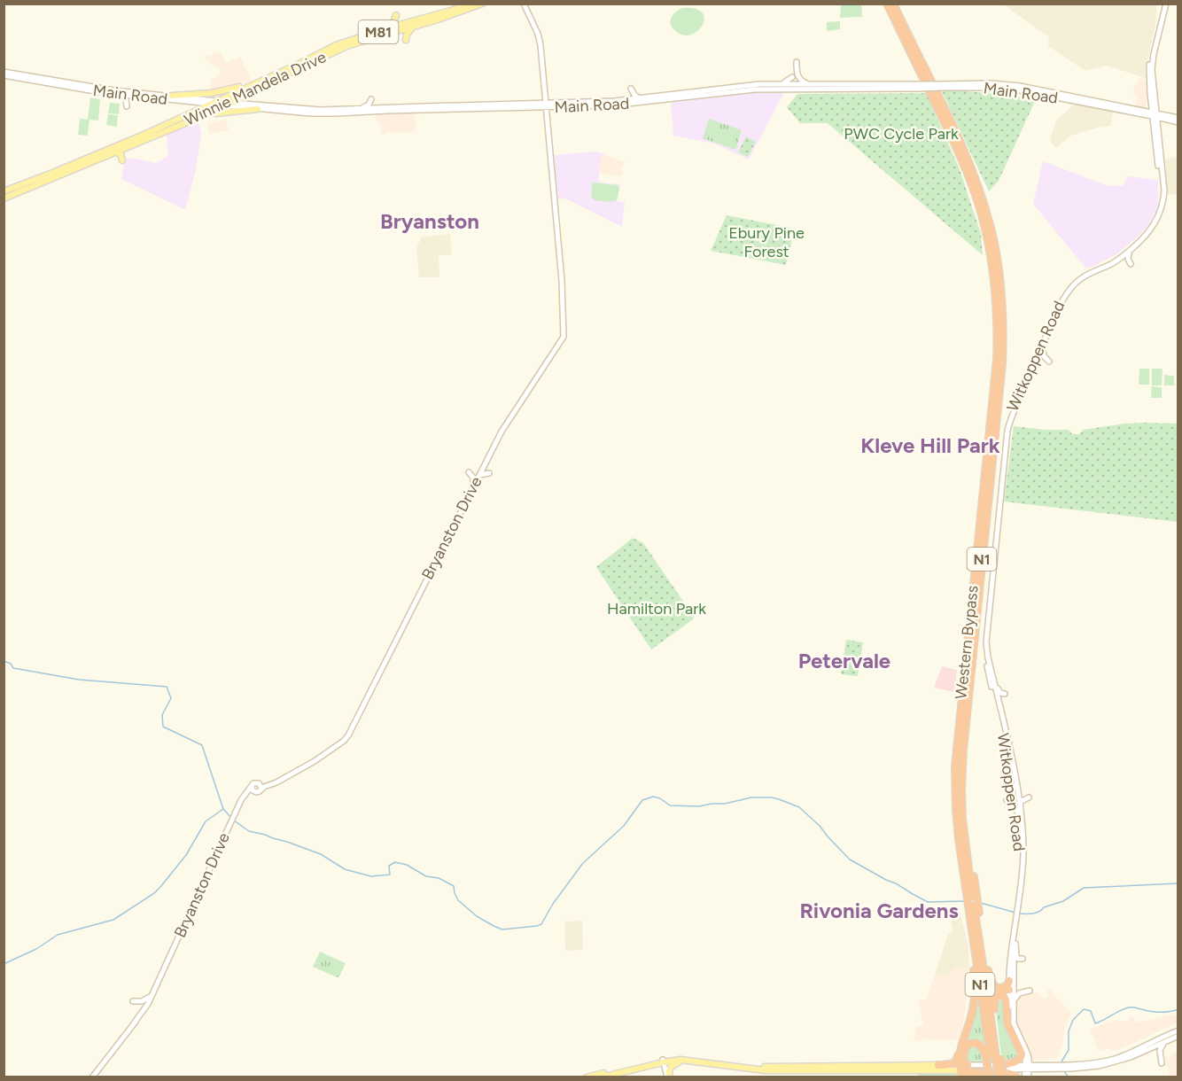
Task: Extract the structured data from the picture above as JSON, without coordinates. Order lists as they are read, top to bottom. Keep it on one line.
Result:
{"streets":{"highway":["N1","Western Bypass"],"main road":["M81","Winnie Mandela Drive","Main Road","Witkoppen Road","Bryanston Drive"]},"crossings":[["Winnie Mandela Drive","Main Road"],["Main Road","Witkoppen Road"],["Main Road","Bryanston Drive"]],"districts":["Bryanston","Kleve Hill Park","Petervale","Rivonia Gardens"],"parks":["PWC Cycle Park","Ebury Pine Forest","Hamilton Park"]}
